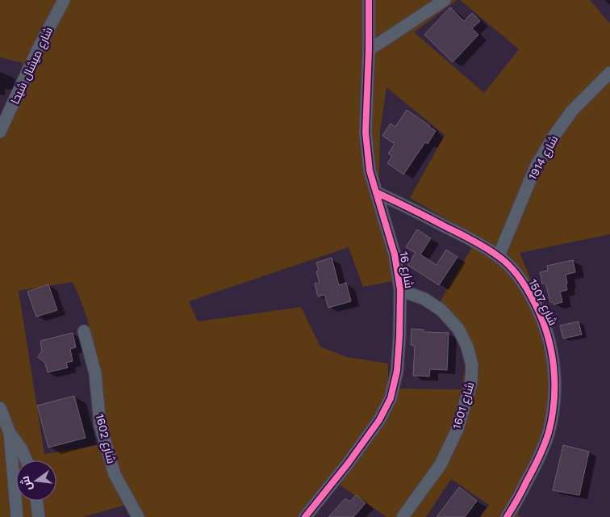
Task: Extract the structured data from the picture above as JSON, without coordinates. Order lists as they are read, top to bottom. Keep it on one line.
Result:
{"streets":{"street":["شارع ميشال شيحا","شارع 1914","شارع 16","شارع 1507","شارع 1601","شارع 1602"]},"crossings":[["شارع 1914","شارع 1507"],["شارع 16","شارع 1507"],["شارع 16","شارع 1601"]],"north":"left"}
